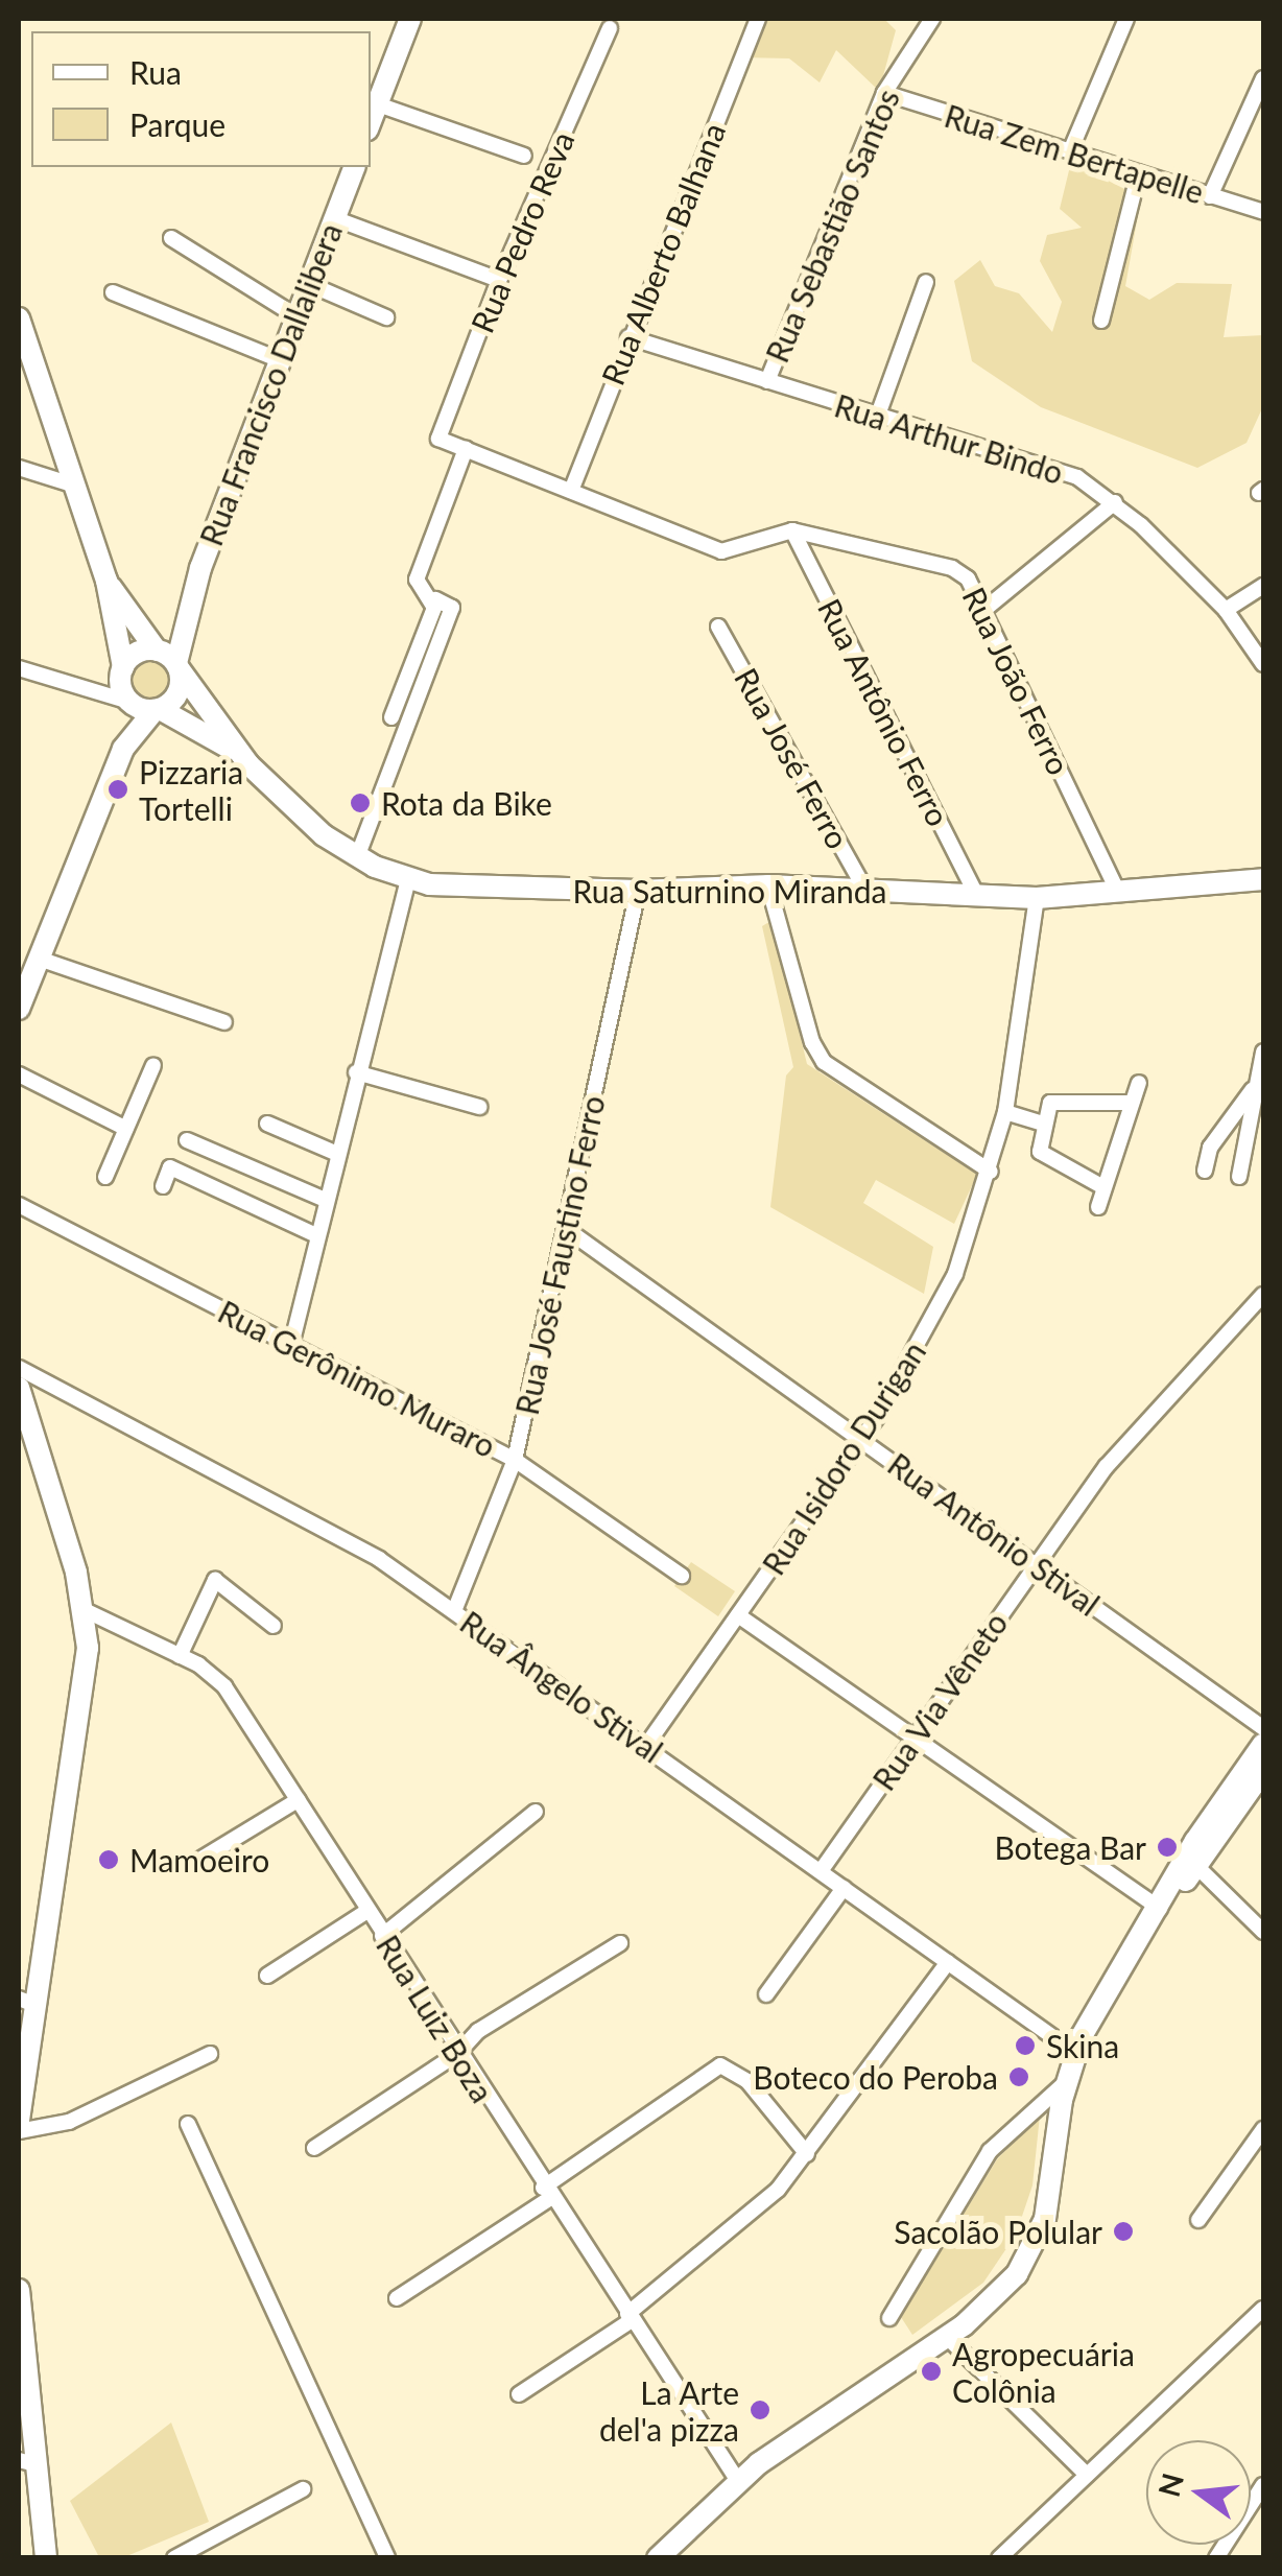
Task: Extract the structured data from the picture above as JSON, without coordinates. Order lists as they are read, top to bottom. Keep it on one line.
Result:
{"streets":{"main road":["Rua Francisco Dallalibera","Rua Saturnino Miranda"],"street":["Rua Zem Bertapelle","Rua Sebastião Santos","Rua Pedro Reva","Rua Alberto Balhana","Rua Arthur Bindo","Rua João Ferro","Rua Antônio Ferro","Rua José Ferro","Rua José Faustino Ferro","Rua Gerônimo Muraro","Rua Isidoro Durigan","Rua Antônio Stival","Rua Ângelo Stival","Rua Via Vêneto","Rua Luiz Boza"]},"crossings":[["Rua Zem Bertapelle","Rua Sebastião Santos"],["Rua Sebastião Santos","Rua Arthur Bindo"],["Rua Alberto Balhana","Rua Arthur Bindo"],["Rua Francisco Dallalibera","Rua Saturnino Miranda"],["Rua João Ferro","Rua Antônio Ferro"],["Rua João Ferro","Rua Saturnino Miranda"],["Rua Antônio Ferro","Rua Saturnino Miranda"],["Rua José Ferro","Rua Saturnino Miranda"],["Rua Saturnino Miranda","Rua José Faustino Ferro"],["Rua Saturnino Miranda","Rua Isidoro Durigan"],["Rua José Faustino Ferro","Rua Gerônimo Muraro"],["Rua José Faustino Ferro","Rua Antônio Stival"],["Rua José Faustino Ferro","Rua Ângelo Stival"],["Rua Isidoro Durigan","Rua Antônio Stival"],["Rua Isidoro Durigan","Rua Ângelo Stival"],["Rua Antônio Stival","Rua Via Vêneto"],["Rua Ângelo Stival","Rua Via Vêneto"]],"places":["Pizzaria Tortelli","Rota da Bike","Botega Bar","Mamoeiro","Skina","Boteco do Peroba","Sacolão Polular","Agropecuária Colônia","La Arte del'a pizza"],"legend":["Rua","Parque"],"north":"left"}
